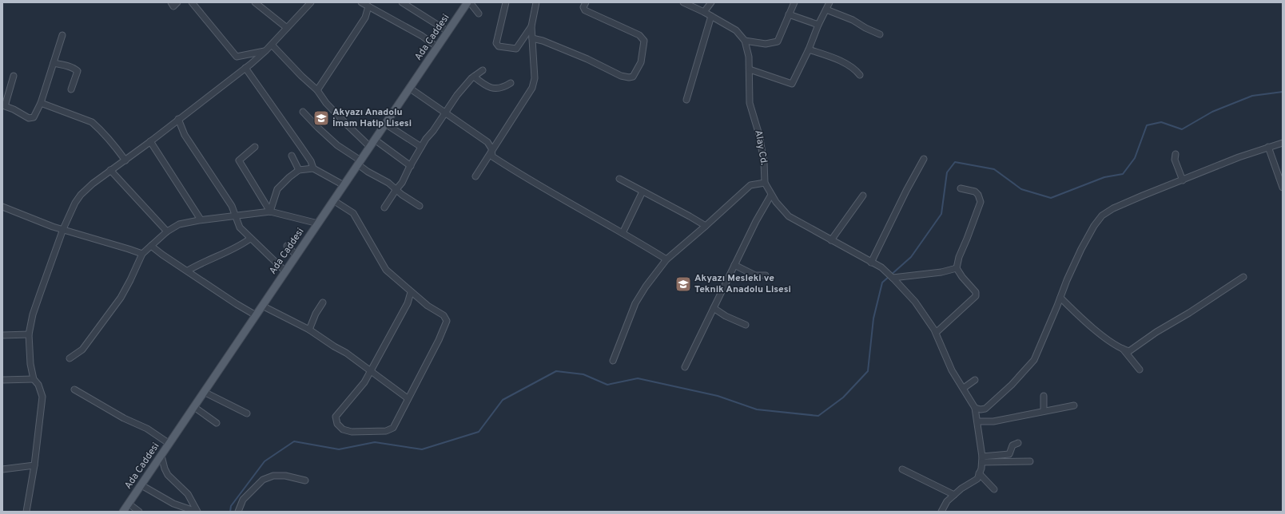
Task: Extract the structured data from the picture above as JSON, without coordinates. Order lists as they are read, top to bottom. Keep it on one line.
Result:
{"streets":{"main road":["Ada Caddesi"],"street":["Alay Cd."]},"places":{"school or university":["Akyazı Anadolu İmam Hatip Lisesi","Akyazı Mesleki ve Teknik Anadolu Lisesi"]}}
